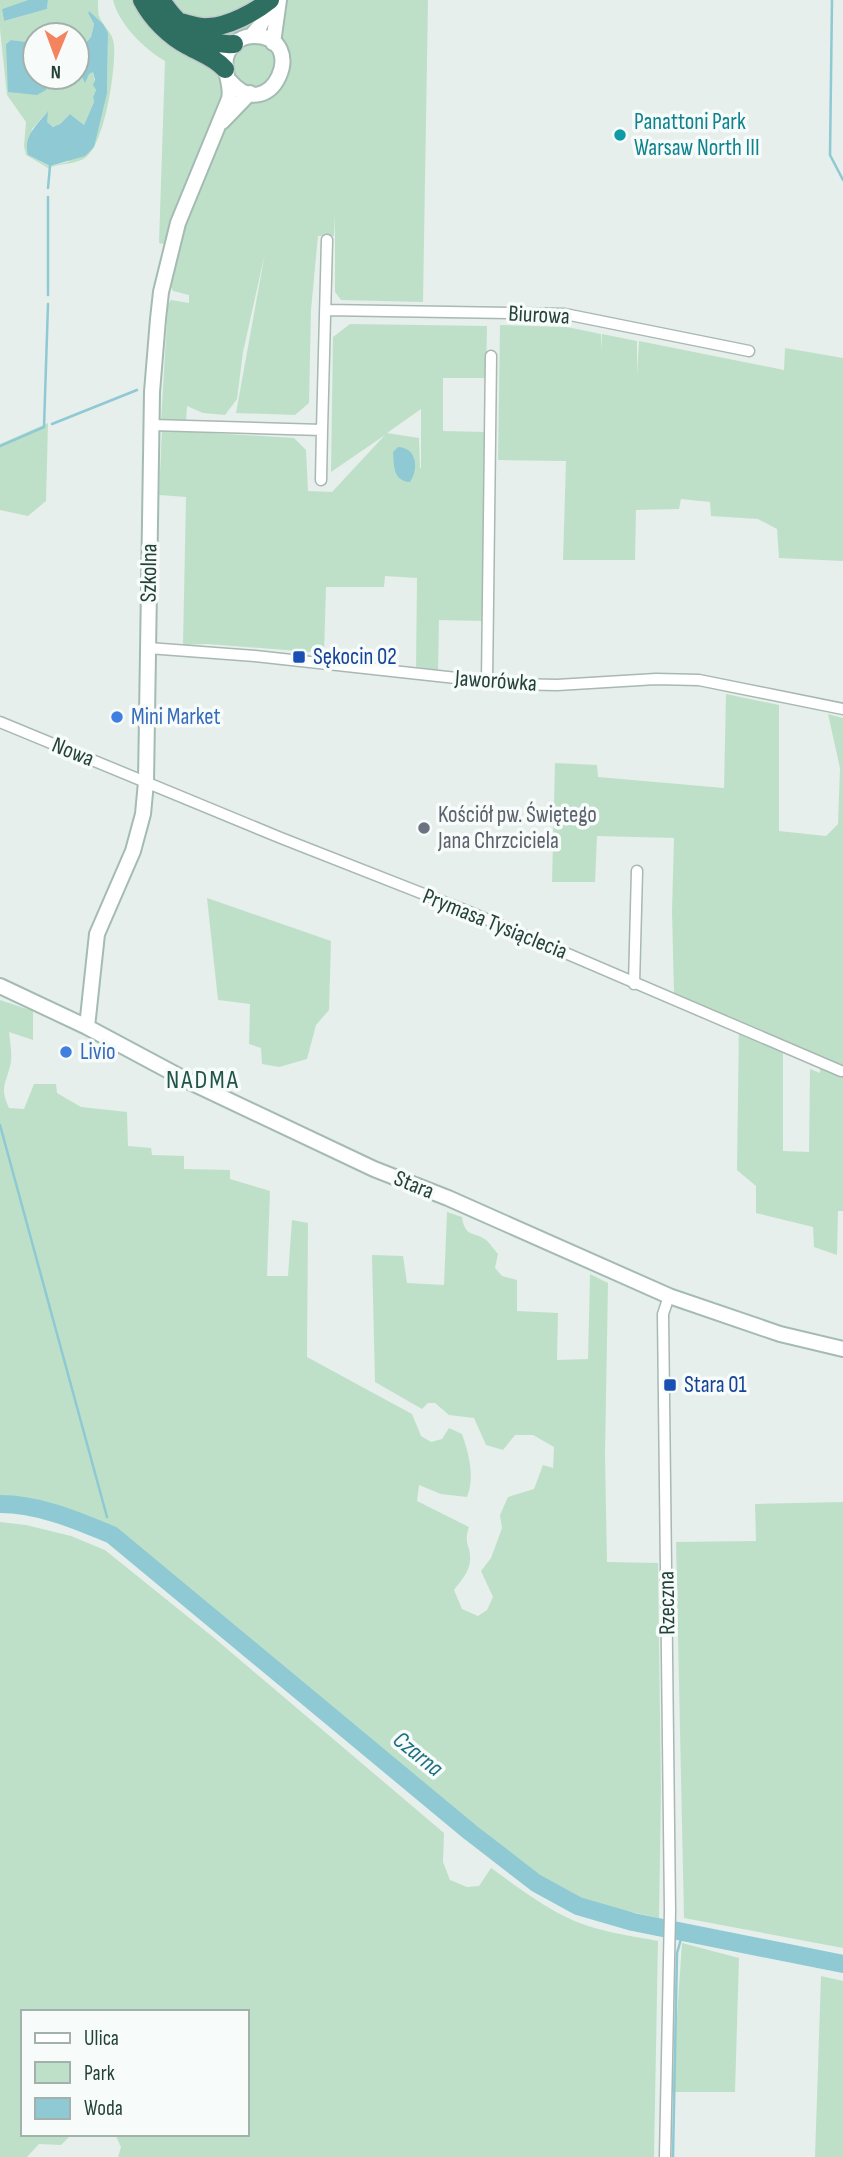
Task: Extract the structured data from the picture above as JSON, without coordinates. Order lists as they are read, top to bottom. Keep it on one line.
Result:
{"streets":{"street":["Biurowa","Szkolna","Jaworówka","Nowa","Prymasa Tysiąclecia","Stara","Rzeczna"]},"crossings":[["Szkolna","Jaworówka"],["Szkolna","Nowa"],["Szkolna","Prymasa Tysiąclecia"],["Szkolna","Stara"],["Nowa","Prymasa Tysiąclecia"],["Stara","Rzeczna"]],"districts":["NADMA"],"water":["Czarna"],"places":{"other":["Panattoni Park Warsaw North III","Mini Market","Kościół pw. Świętego Jana Chrzciciela","Livio"],"transit":["Sękocin 02","Stara 01"]},"legend":["Ulica","Park","Woda"],"north":"bottom"}
